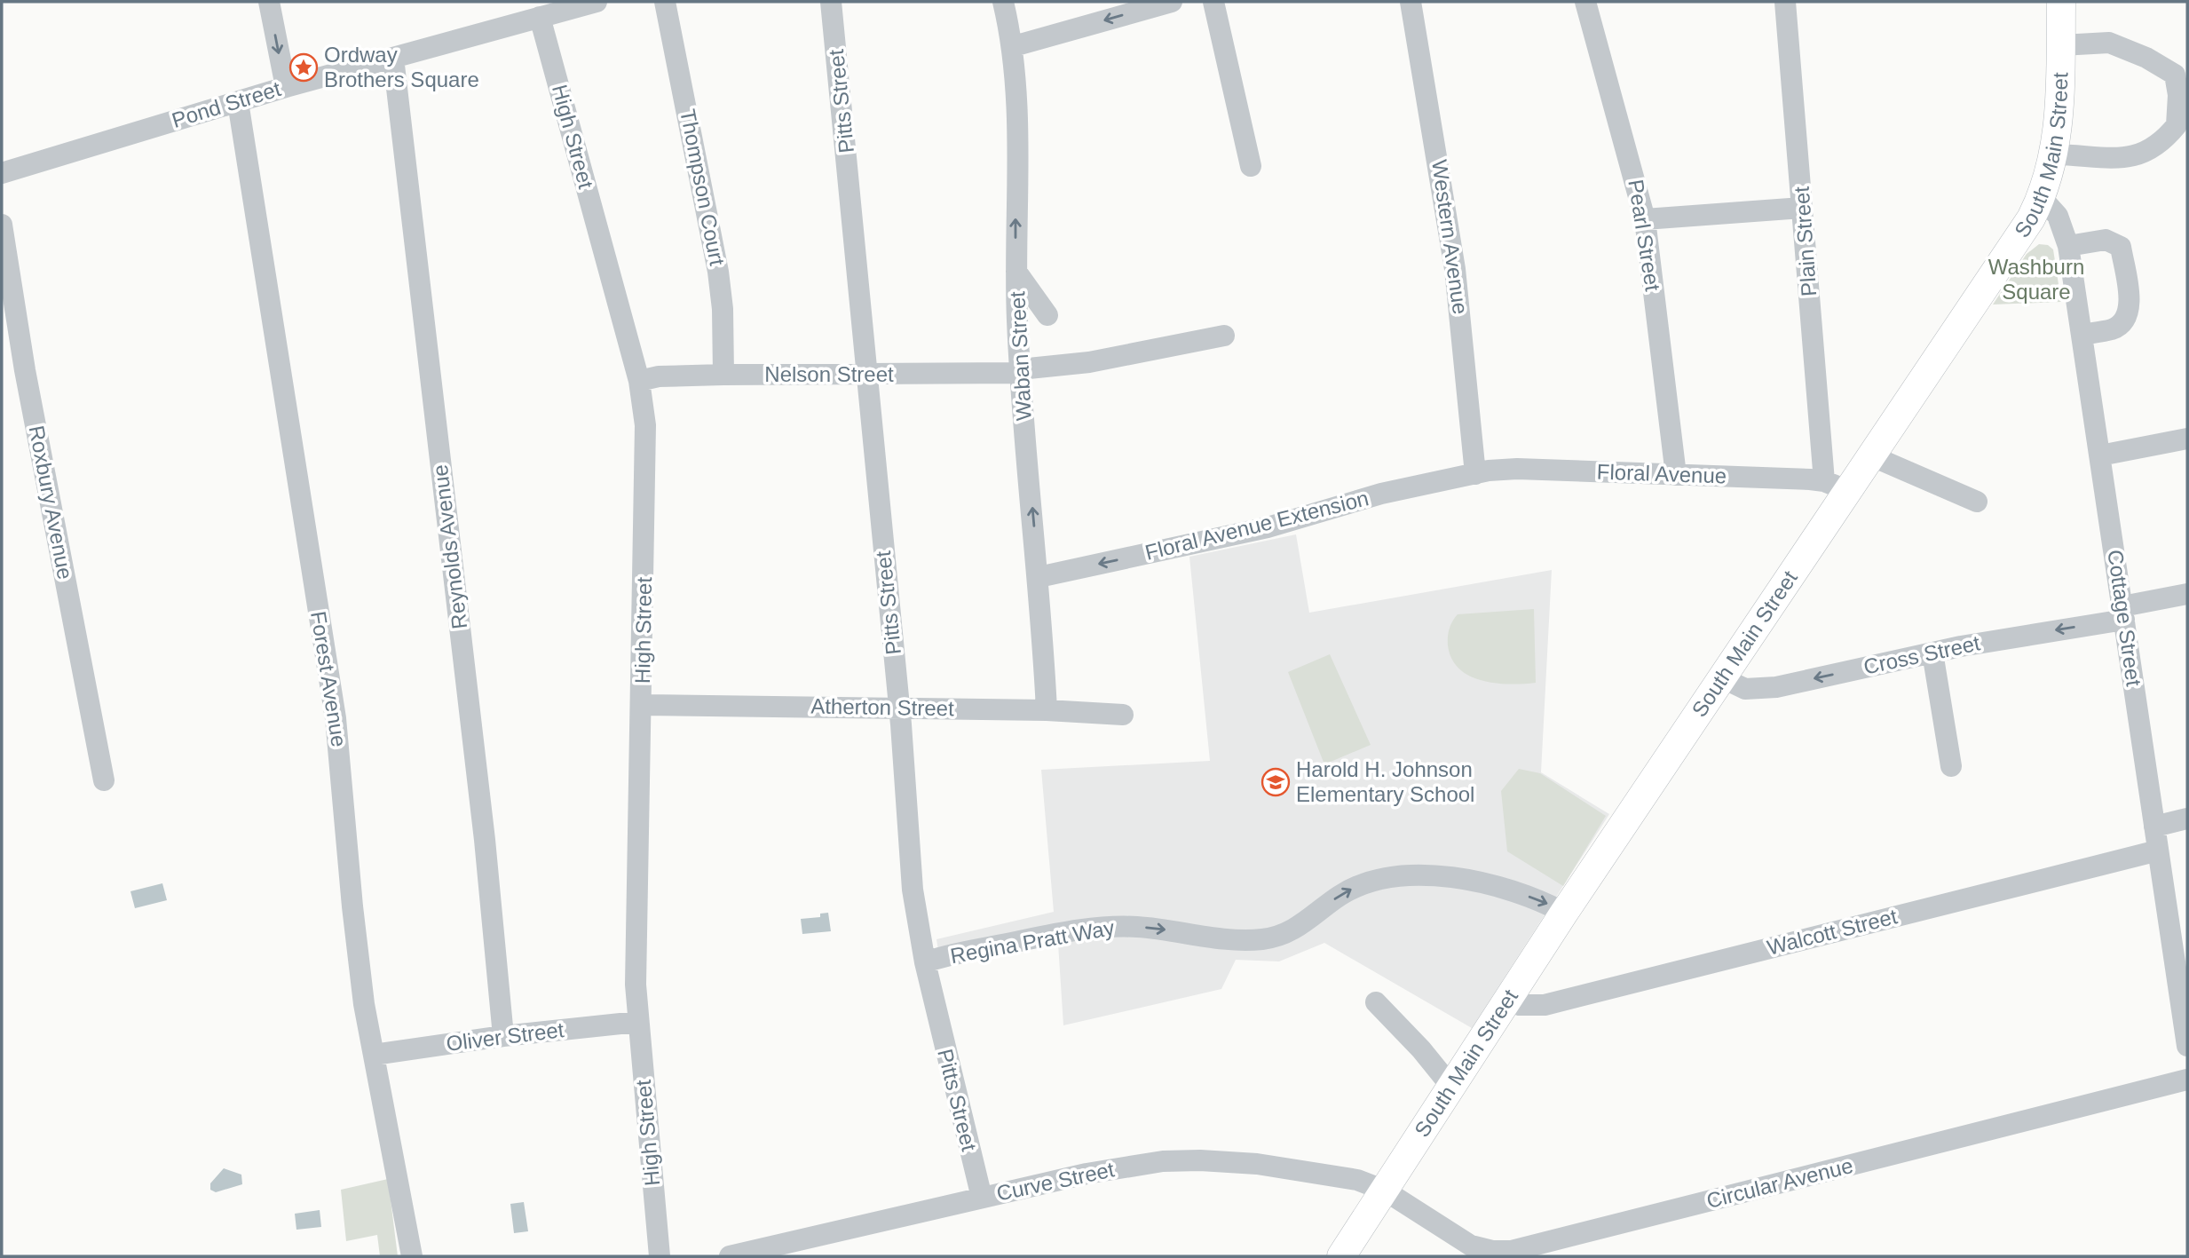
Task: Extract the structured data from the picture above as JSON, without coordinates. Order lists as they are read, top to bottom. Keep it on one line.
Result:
{"streets":{"main road":["South Main Street"],"street":["Pitts Street","Pond Street","High Street","Thompson Court","Pearl Street","Western Avenue","Plain Street","Waban Street","Nelson Street","Floral Avenue","Roxbury Avenue","Floral Avenue Extension","Reynolds Avenue","Cottage Street","Cross Street","Forest Avenue","Atherton Street","Walcott Street","Regina Pratt Way","Oliver Street","Curve Street","Circular Avenue"]},"crossings":[["Pitts Street","Nelson Street"],["Pitts Street","Atherton Street"],["Pitts Street","Regina Pratt Way"],["Pitts Street","Curve Street"],["Pond Street","High Street"],["Pond Street","Reynolds Avenue"],["Pond Street","Forest Avenue"],["High Street","Nelson Street"],["High Street","Atherton Street"],["High Street","Oliver Street"],["South Main Street","Plain Street"],["South Main Street","Floral Avenue"],["South Main Street","Cottage Street"],["South Main Street","Cross Street"],["South Main Street","Walcott Street"],["South Main Street","Regina Pratt Way"],["South Main Street","Curve Street"],["South Main Street","Circular Avenue"],["Thompson Court","Nelson Street"],["Pearl Street","Floral Avenue"],["Western Avenue","Floral Avenue"],["Western Avenue","Floral Avenue Extension"],["Plain Street","Floral Avenue"],["Waban Street","Nelson Street"],["Waban Street","Floral Avenue Extension"],["Waban Street","Atherton Street"],["Floral Avenue","Floral Avenue Extension"],["Reynolds Avenue","Oliver Street"],["Cottage Street","Cross Street"],["Cottage Street","Walcott Street"],["Forest Avenue","Oliver Street"],["Curve Street","Circular Avenue"]],"one_way":["Waban Street","Floral Avenue Extension","Cross Street","Regina Pratt Way"],"parks":["Washburn Square"],"places":{"place":["Ordway Brothers Square"],"school or university":["Harold H. Johnson Elementary School"]}}
